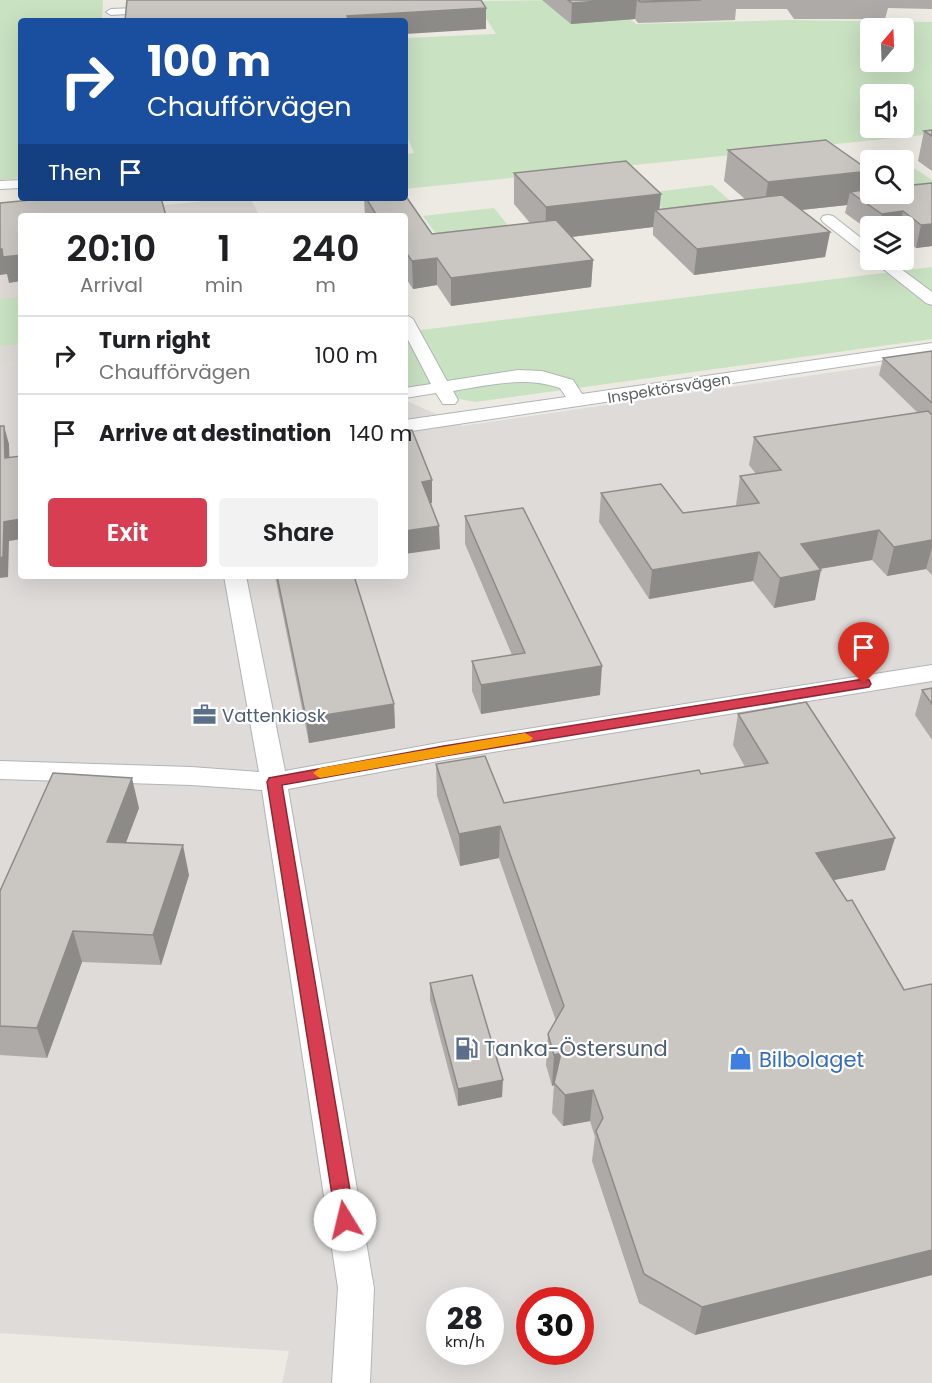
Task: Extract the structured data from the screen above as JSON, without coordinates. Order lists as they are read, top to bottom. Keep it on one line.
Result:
{"streets":{"street":["Inspektörsvägen"]},"places":{"office":["Vattenkiosk"],"fuel station":["Tanka-Östersund"],"shop":["Bilbolaget"]},"north":"top","page":{"turn":["100 m","Chaufförvägen"],"then":"Then","eta":["20:10","Arrival","1","min","240","m"],"list":[{"name":"Turn right","note":"Chaufförvägen","value":"100 m"},{"name":"Arrive at destination","value":"140 m"}],"buttons":["Exit","Share"],"speed":"28 km/h","limit":"30"}}
